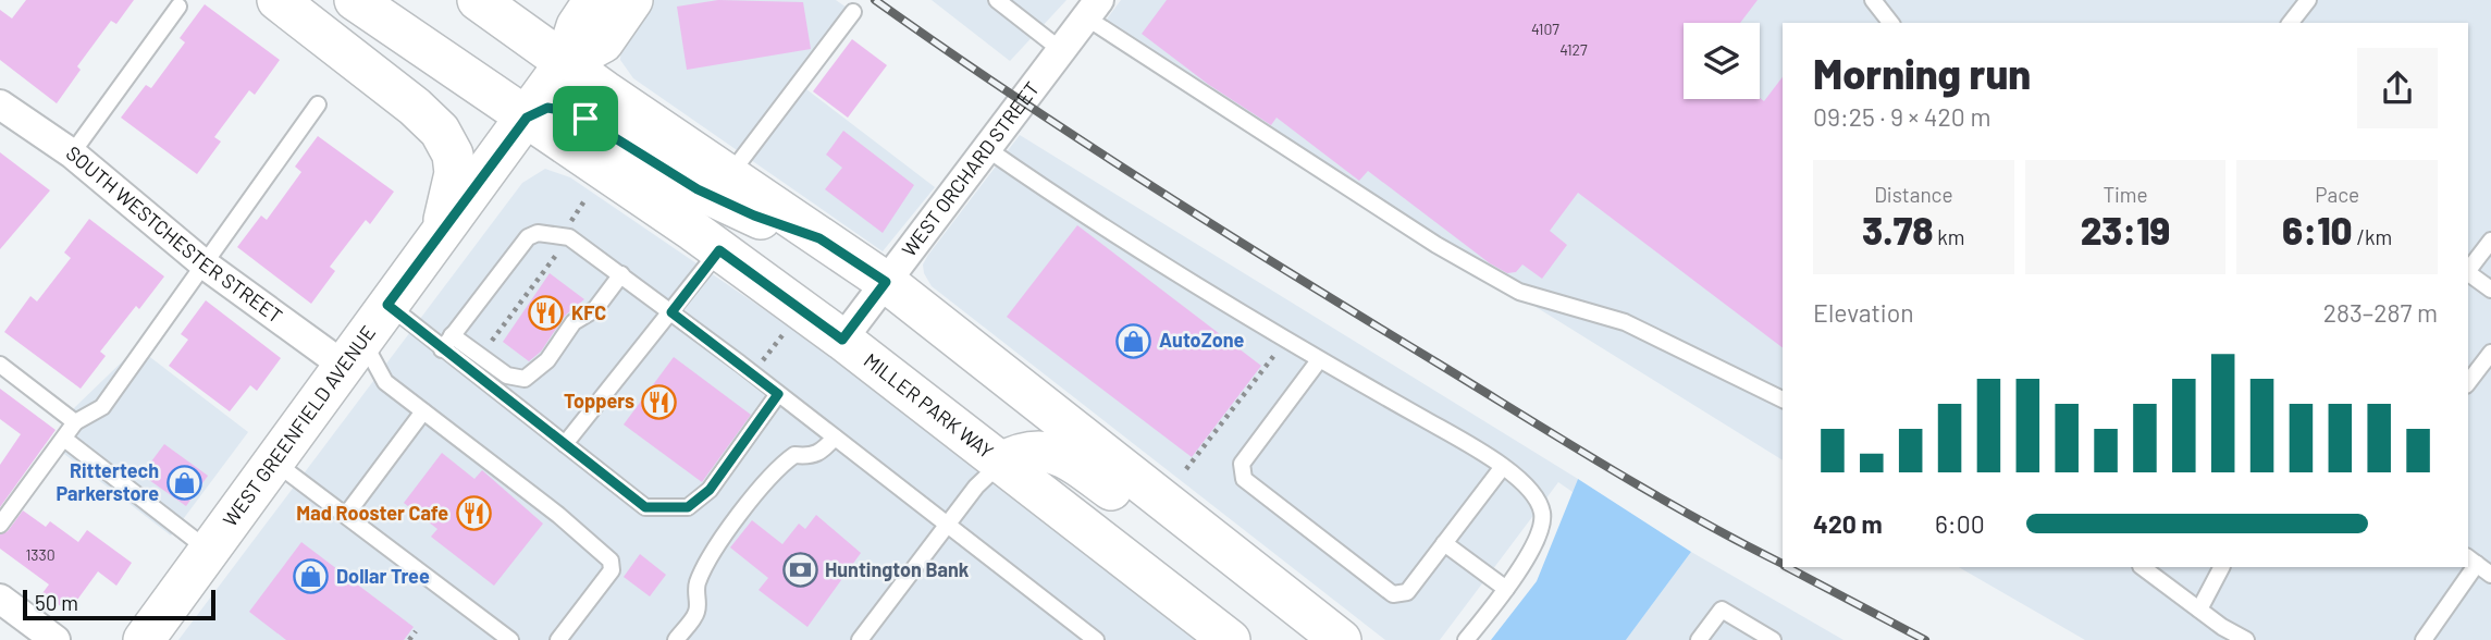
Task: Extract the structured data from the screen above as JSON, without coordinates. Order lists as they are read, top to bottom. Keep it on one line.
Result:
{"streets":{"main road":["MILLER PARK WAY","WEST GREENFIELD AVENUE"],"street":["WEST ORCHARD STREET","SOUTH WESTCHESTER STREET"]},"crossings":[["WEST ORCHARD STREET","MILLER PARK WAY"],["SOUTH WESTCHESTER STREET","WEST GREENFIELD AVENUE"],["MILLER PARK WAY","WEST GREENFIELD AVENUE"]],"places":{"restaurant":["KFC","Toppers","Mad Rooster Cafe"],"shop":["AutoZone","Rittertech Parkerstore","Dollar Tree"],"bank":["Huntington Bank"]},"house_numbers":["4107","4127","1330"],"scale_bar":"50 m","page":{"heading":["Morning run","09:25 · 9 × 420 m"],"stats":[["Distance","3.78 km"],["Time","23:19"],["Pace","6:10 /km"]],"chart":["Elevation","283–287 m"],"list":[{"name":"420 m","note":"6:00"}],"scale":"50 m"}}
